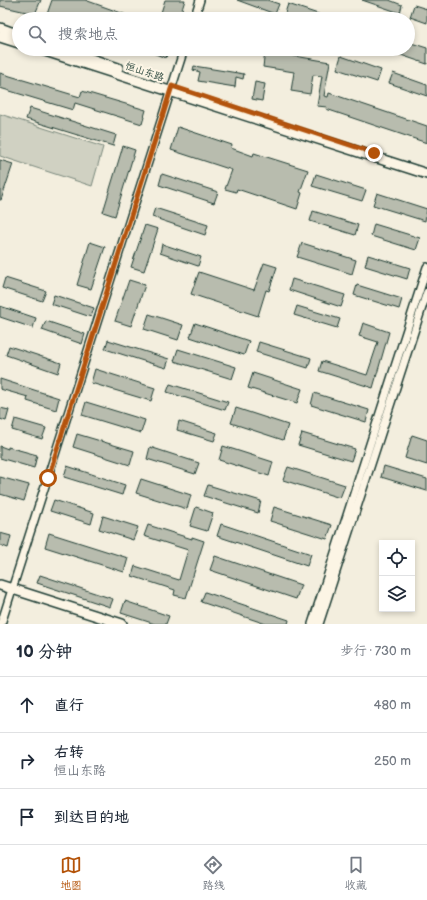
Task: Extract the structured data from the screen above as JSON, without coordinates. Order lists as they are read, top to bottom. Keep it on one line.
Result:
{"streets":{"main road":["恒山东路"]},"page":{"search":"搜索地点","heading":["10 分钟","步行 · 730 m"],"list":[["直行","480 m"],["右转","恒山东路","250 m"],"到达目的地"],"nav":["地图","路线","收藏"]}}
